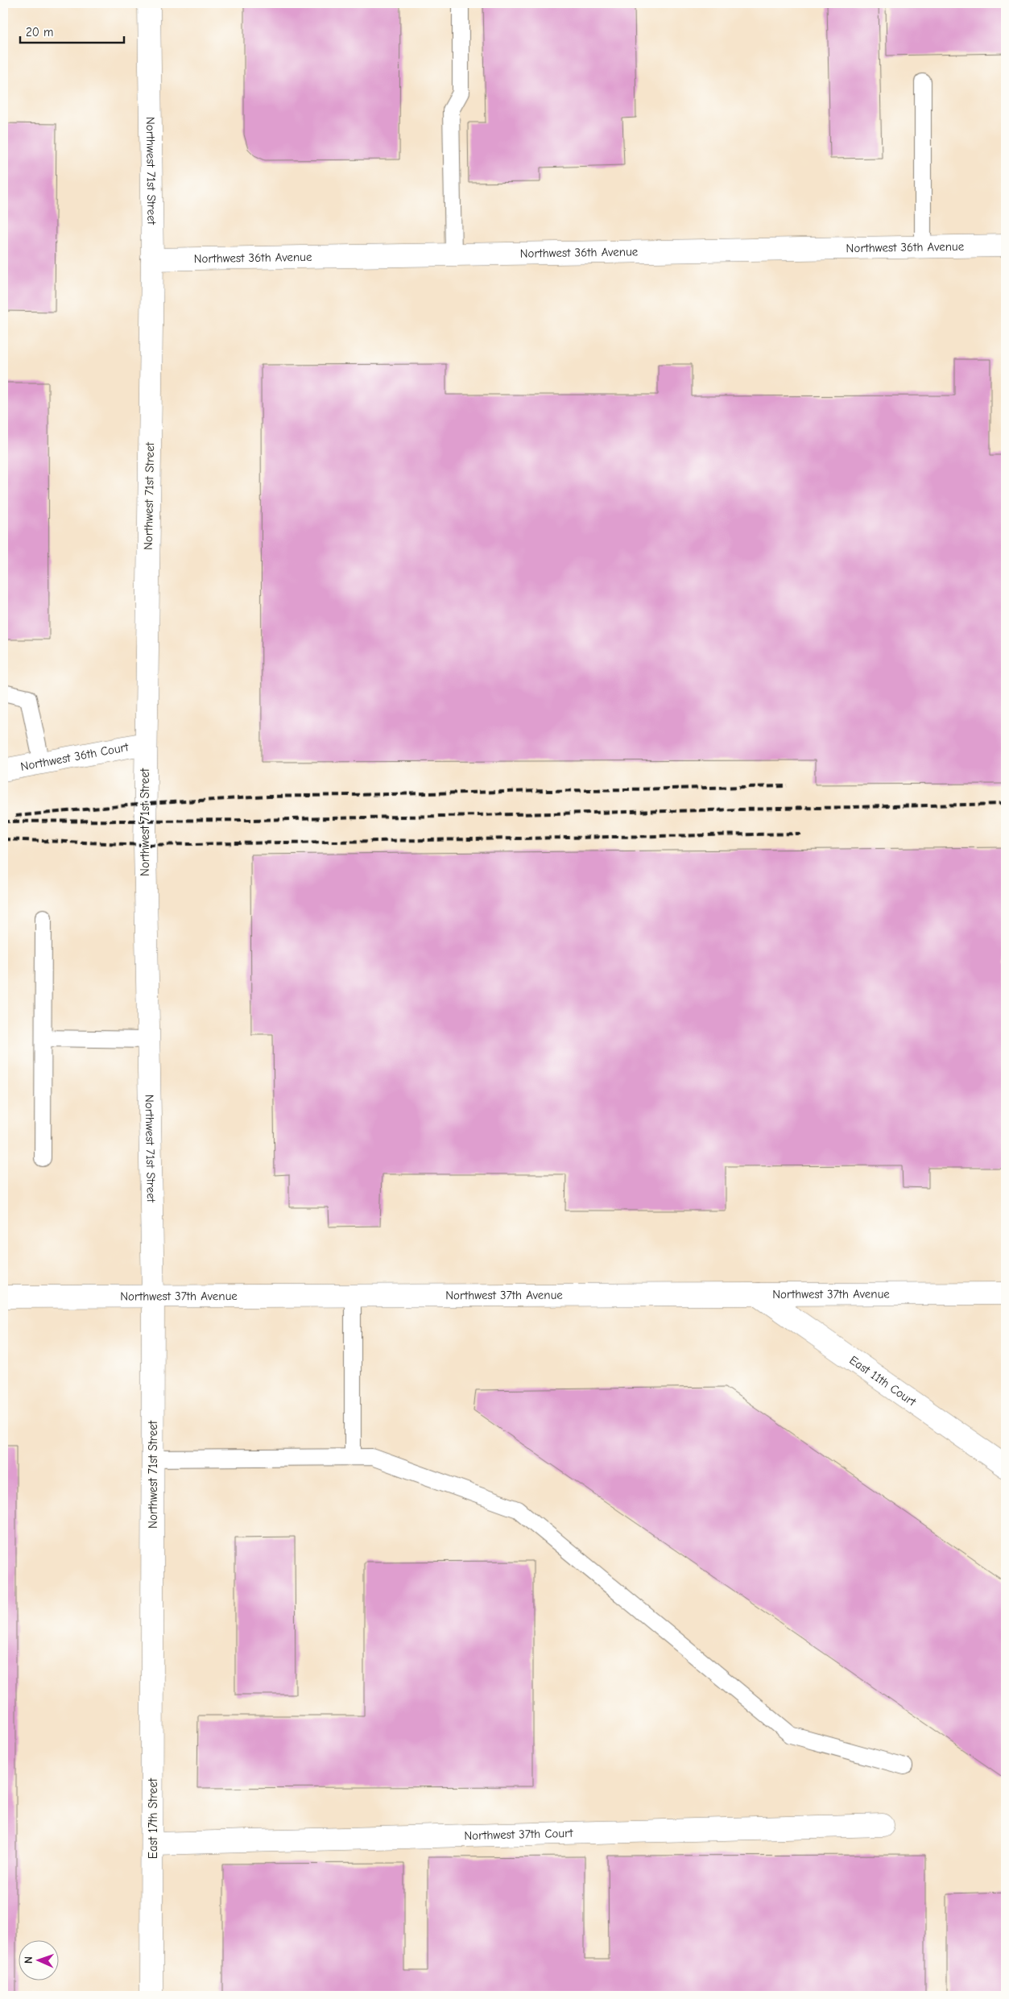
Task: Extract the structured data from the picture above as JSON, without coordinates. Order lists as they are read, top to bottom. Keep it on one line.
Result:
{"streets":{"street":["Northwest 71st Street","Northwest 36th Avenue","Northwest 36th Court","Northwest 37th Avenue","East 11th Court","East 17th Street","Northwest 37th Court"]},"crossings":[["Northwest 71st Street","Northwest 36th Avenue"],["Northwest 71st Street","Northwest 36th Court"],["Northwest 71st Street","Northwest 37th Avenue"],["Northwest 71st Street","East 17th Street"],["Northwest 37th Avenue","East 11th Court"],["East 17th Street","Northwest 37th Court"]],"scale_bar":"20 m","north":"left"}
